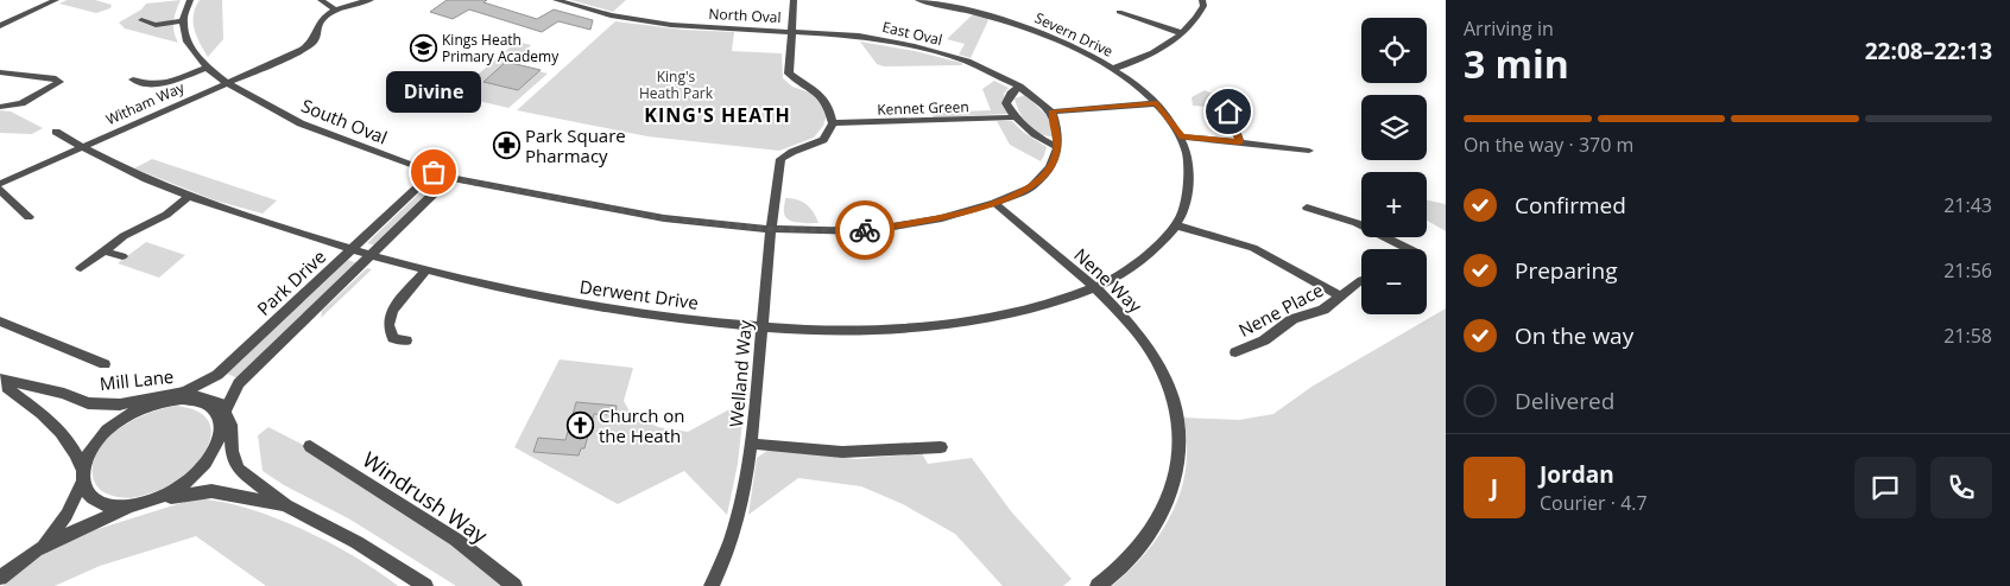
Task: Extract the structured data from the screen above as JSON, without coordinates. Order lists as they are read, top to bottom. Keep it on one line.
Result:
{"streets":{"street":["North Oval","East Oval","Severn Drive","Witham Way","Kennet Green","South Oval","Nene Way","Park Drive","Derwent Drive","Nene Place","Welland Way","Mill Lane","Windrush Way"]},"crossings":[["North Oval","East Oval"],["Witham Way","South Oval"],["Witham Way","Derwent Drive"],["Kennet Green","Welland Way"],["South Oval","Park Drive"],["South Oval","Welland Way"],["Nene Way","Derwent Drive"],["Park Drive","Derwent Drive"],["Park Drive","Mill Lane"],["Derwent Drive","Nene Place"],["Derwent Drive","Welland Way"]],"districts":["KING'S HEATH"],"parks":["King's Heath Park"],"places":{"school or university":["Kings Heath Primary Academy"],"pharmacy":["Park Square Pharmacy"],"other":["Divine"],"church":["Church on the Heath"]},"page":{"heading":["3 min","Arriving in","22:08–22:13"],"panel":["Jordan","Courier · 4.7"],"map_buttons":["+","−"],"bubble":"Divine","bar":"On the way · 370 m","list":[["Confirmed","21:43"],["Preparing","21:56"],["On the way","21:58"],"Delivered"],"round":"J"}}
